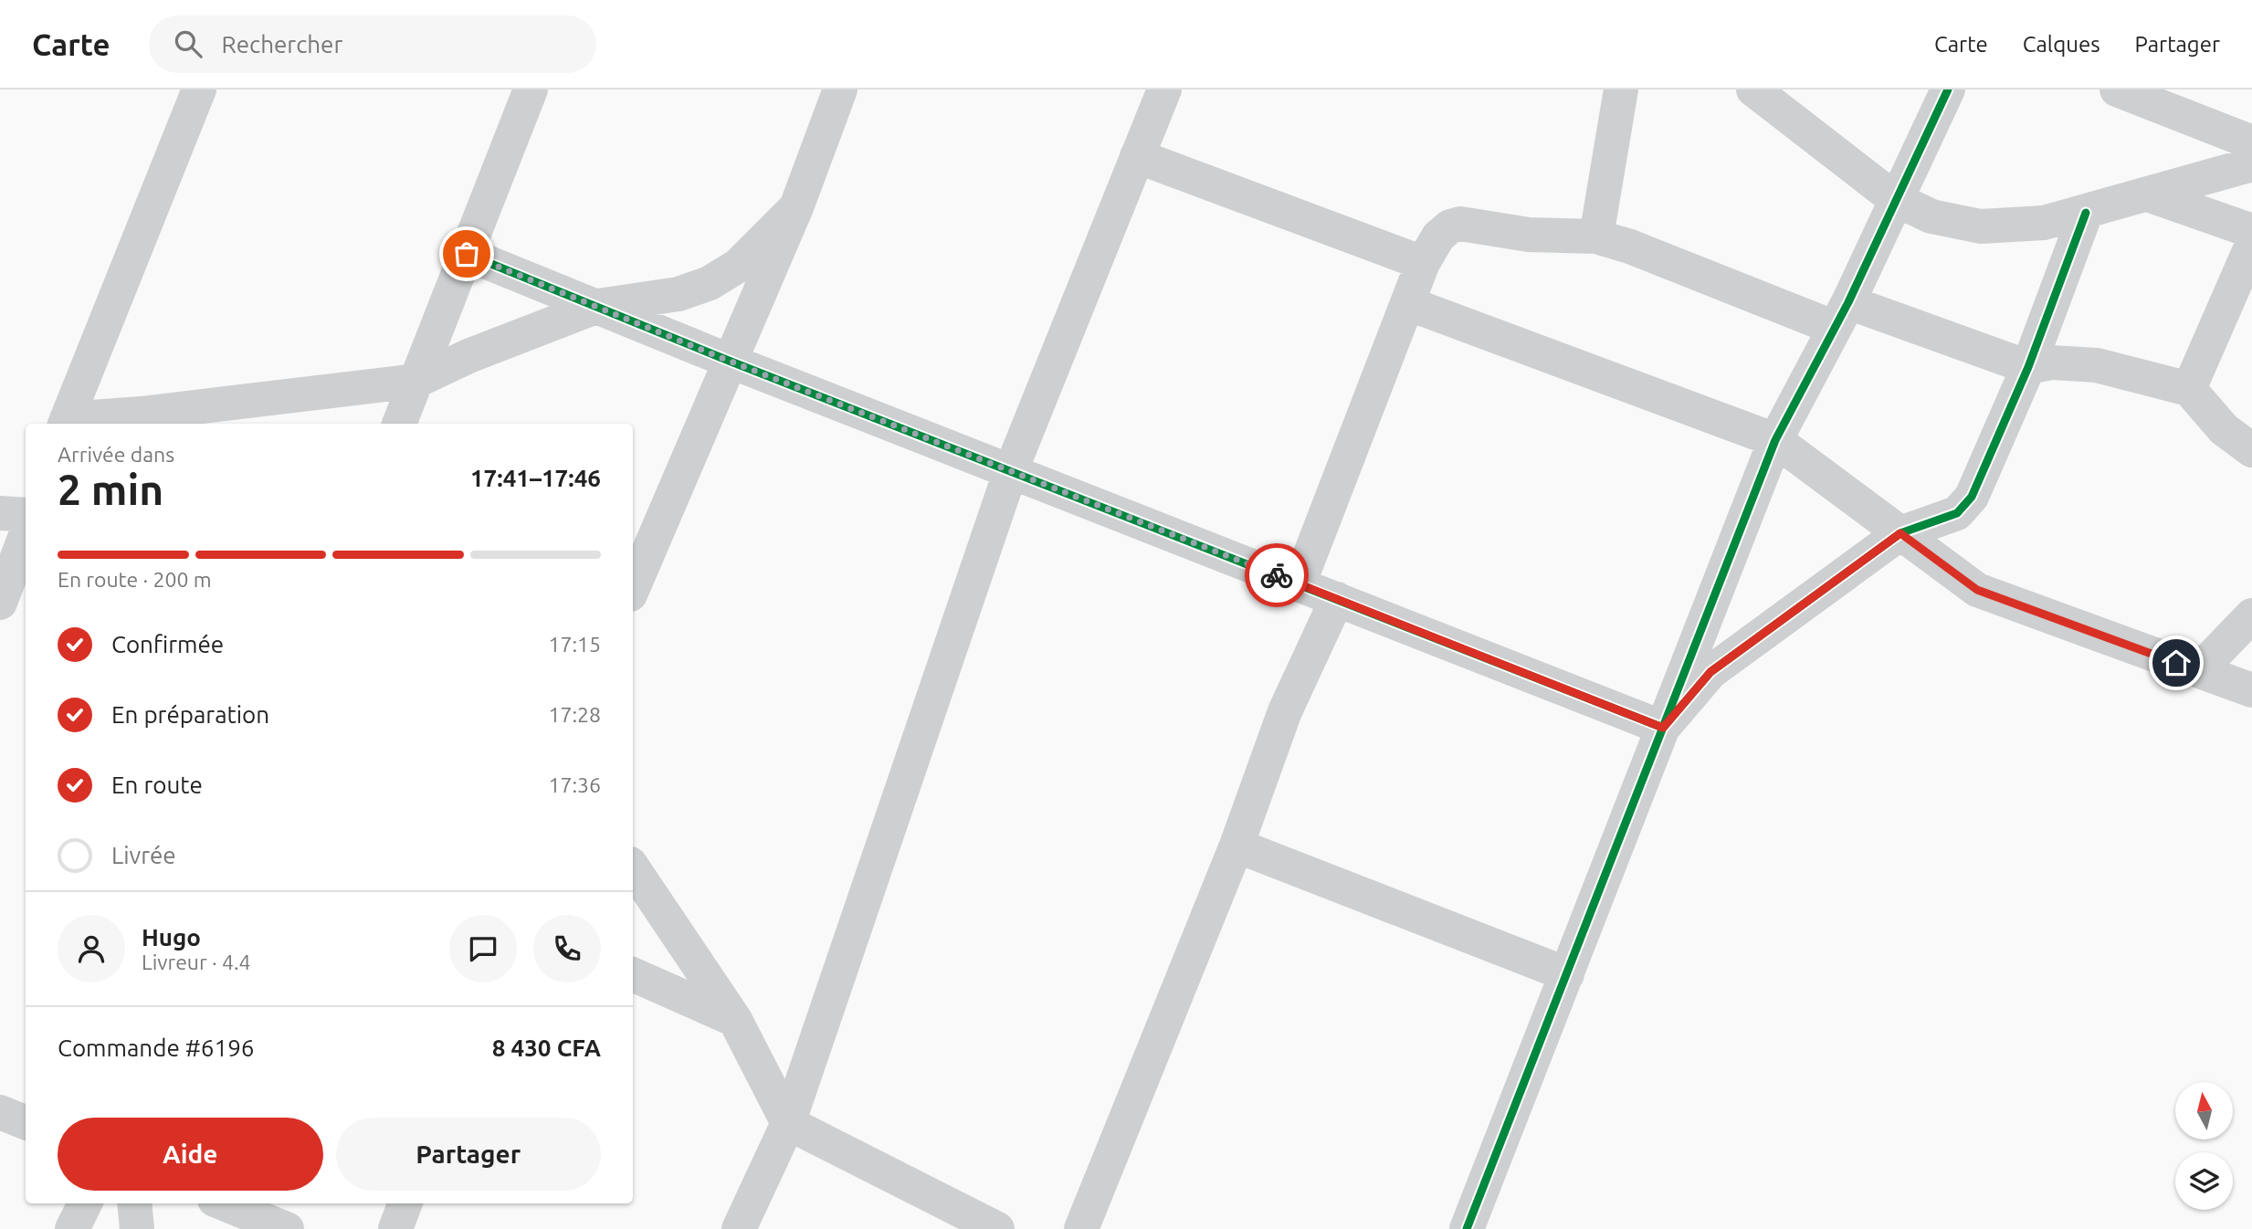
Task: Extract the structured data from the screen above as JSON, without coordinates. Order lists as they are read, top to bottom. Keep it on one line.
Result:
{"north":"top","page":{"header":"Carte","search":"Rechercher","nav":["Carte","Calques","Partager"],"heading":["2 min","Arrivée dans","17:41–17:46"],"panel":["Hugo","Livreur · 4.4","Commande #6196","8 430 CFA"],"bar":"En route · 200 m","list":[["Confirmée","17:15"],["En préparation","17:28"],["En route","17:36"],"Livrée"],"buttons":["Aide","Partager"]}}
